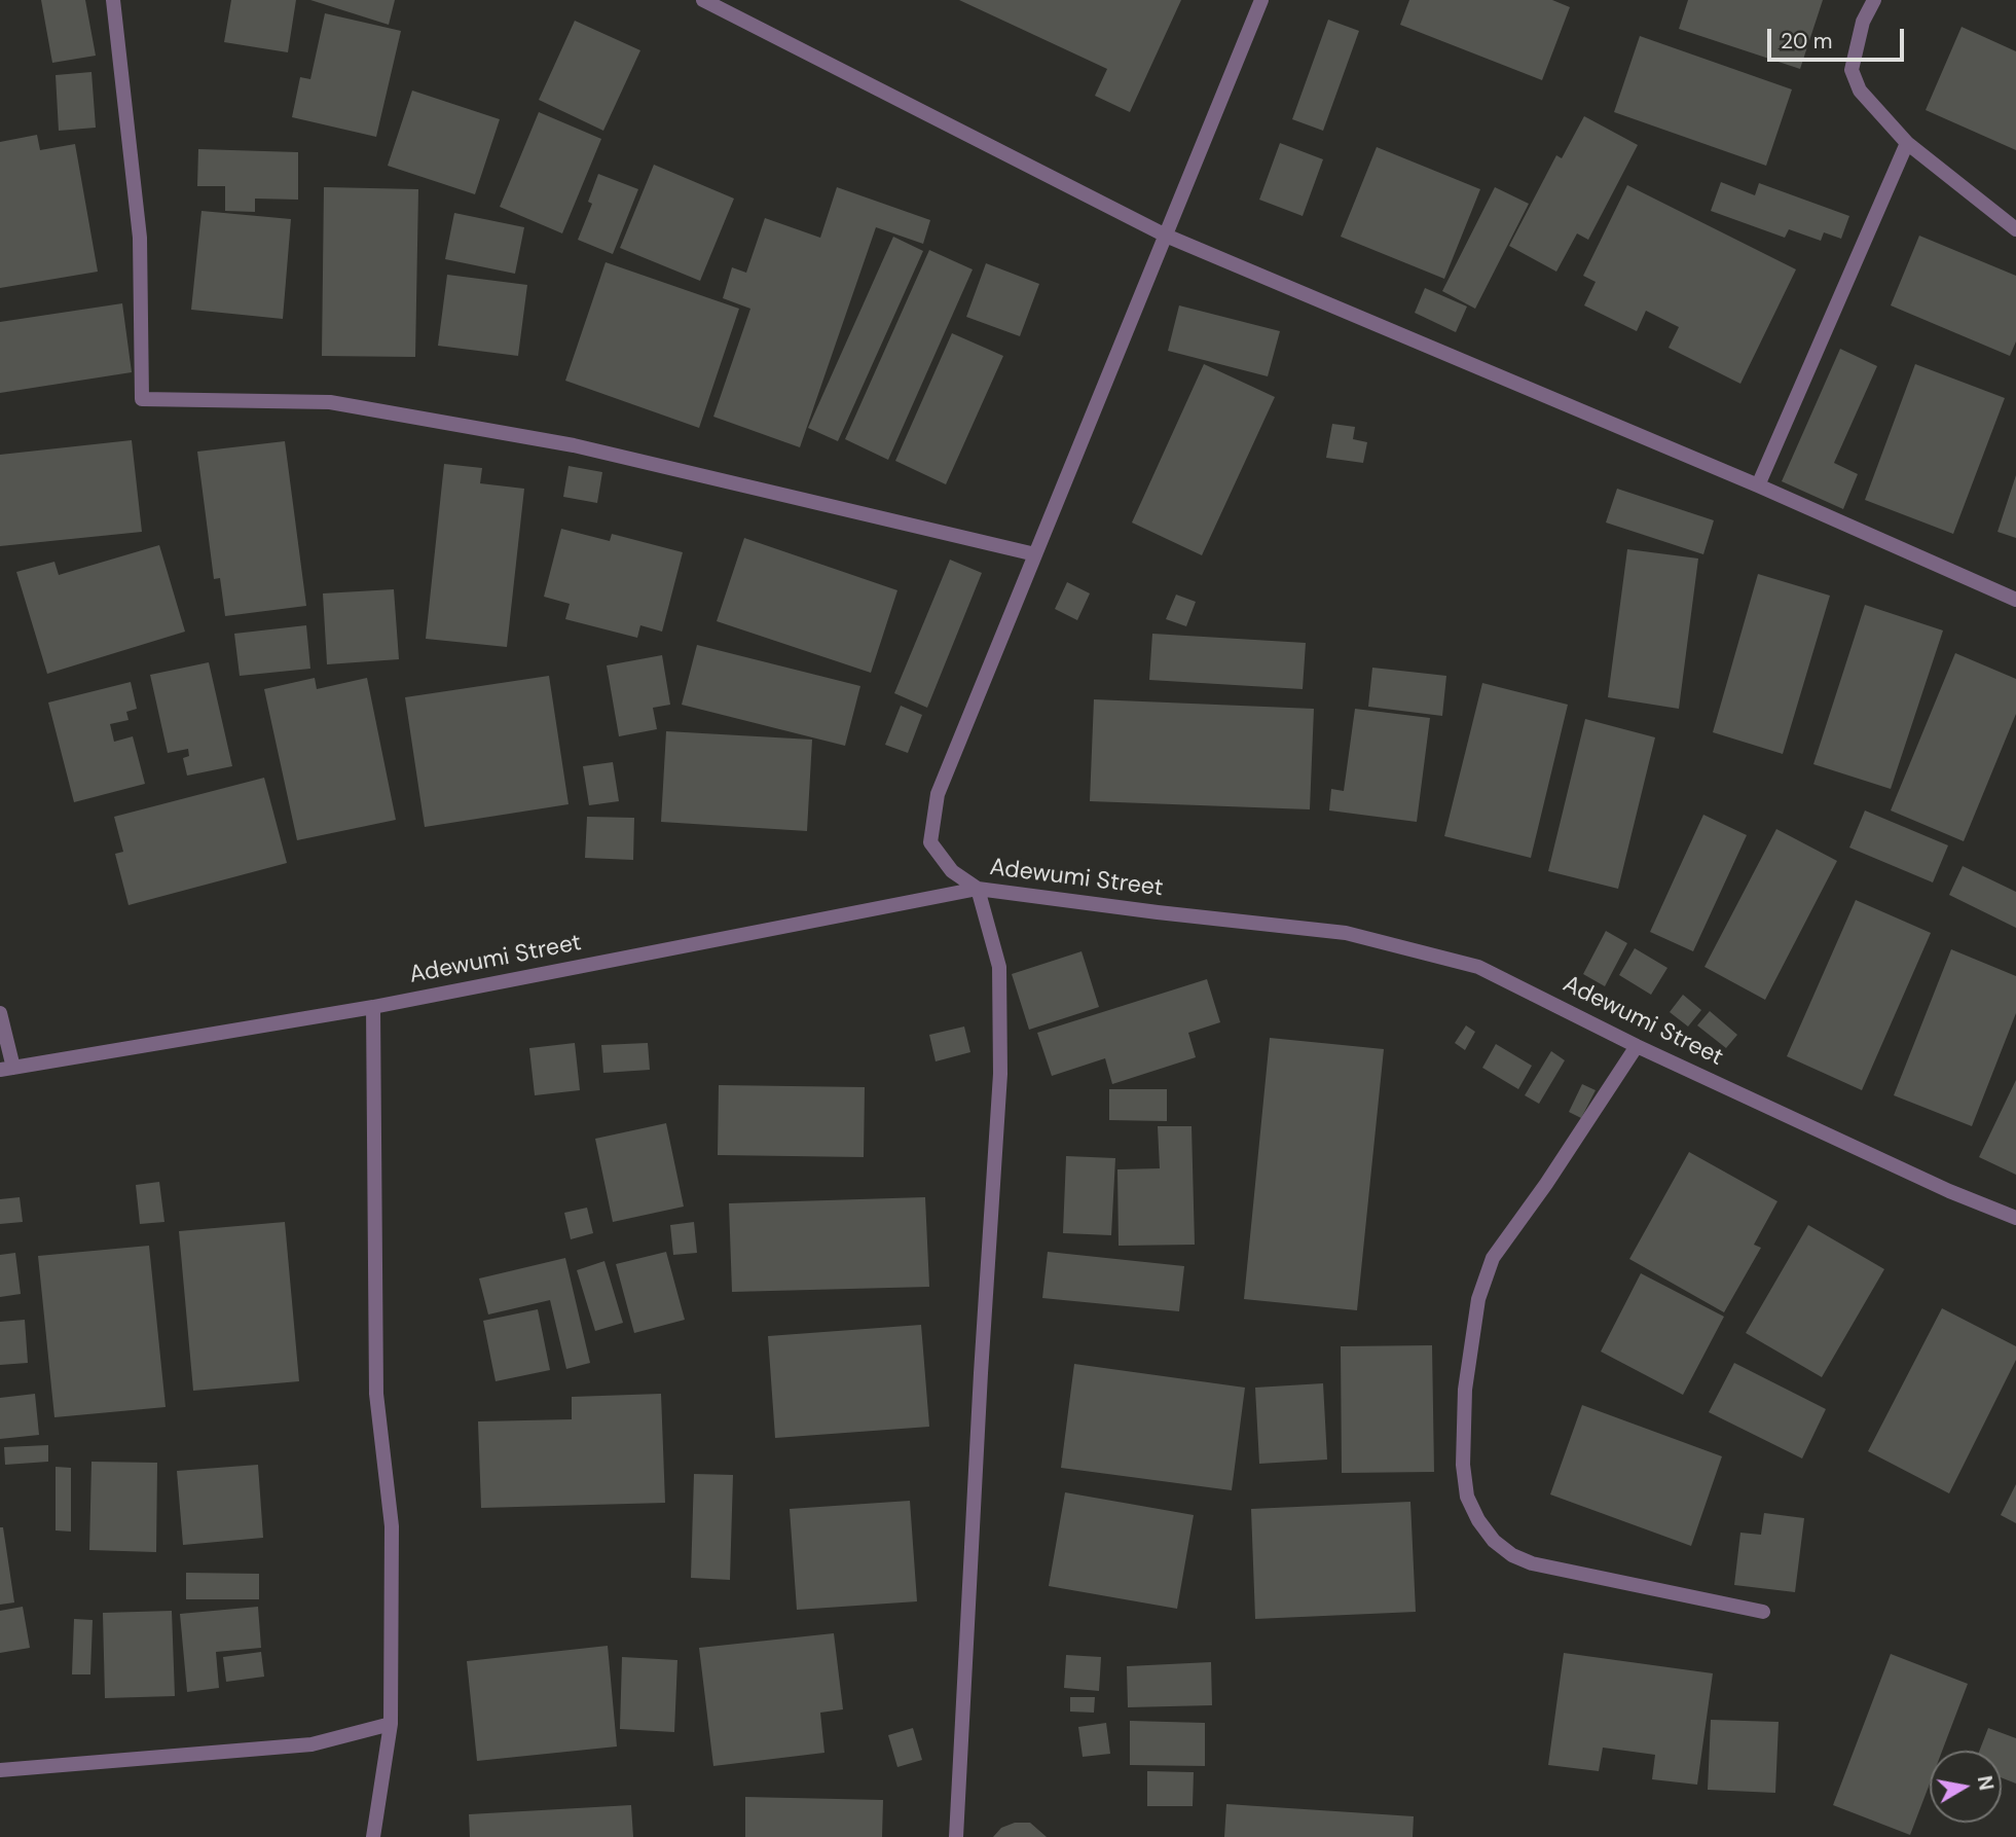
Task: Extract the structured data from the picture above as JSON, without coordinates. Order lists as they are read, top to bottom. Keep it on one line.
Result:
{"streets":{"street":["Adewumi Street"]},"scale_bar":"20 m","north":"right"}
